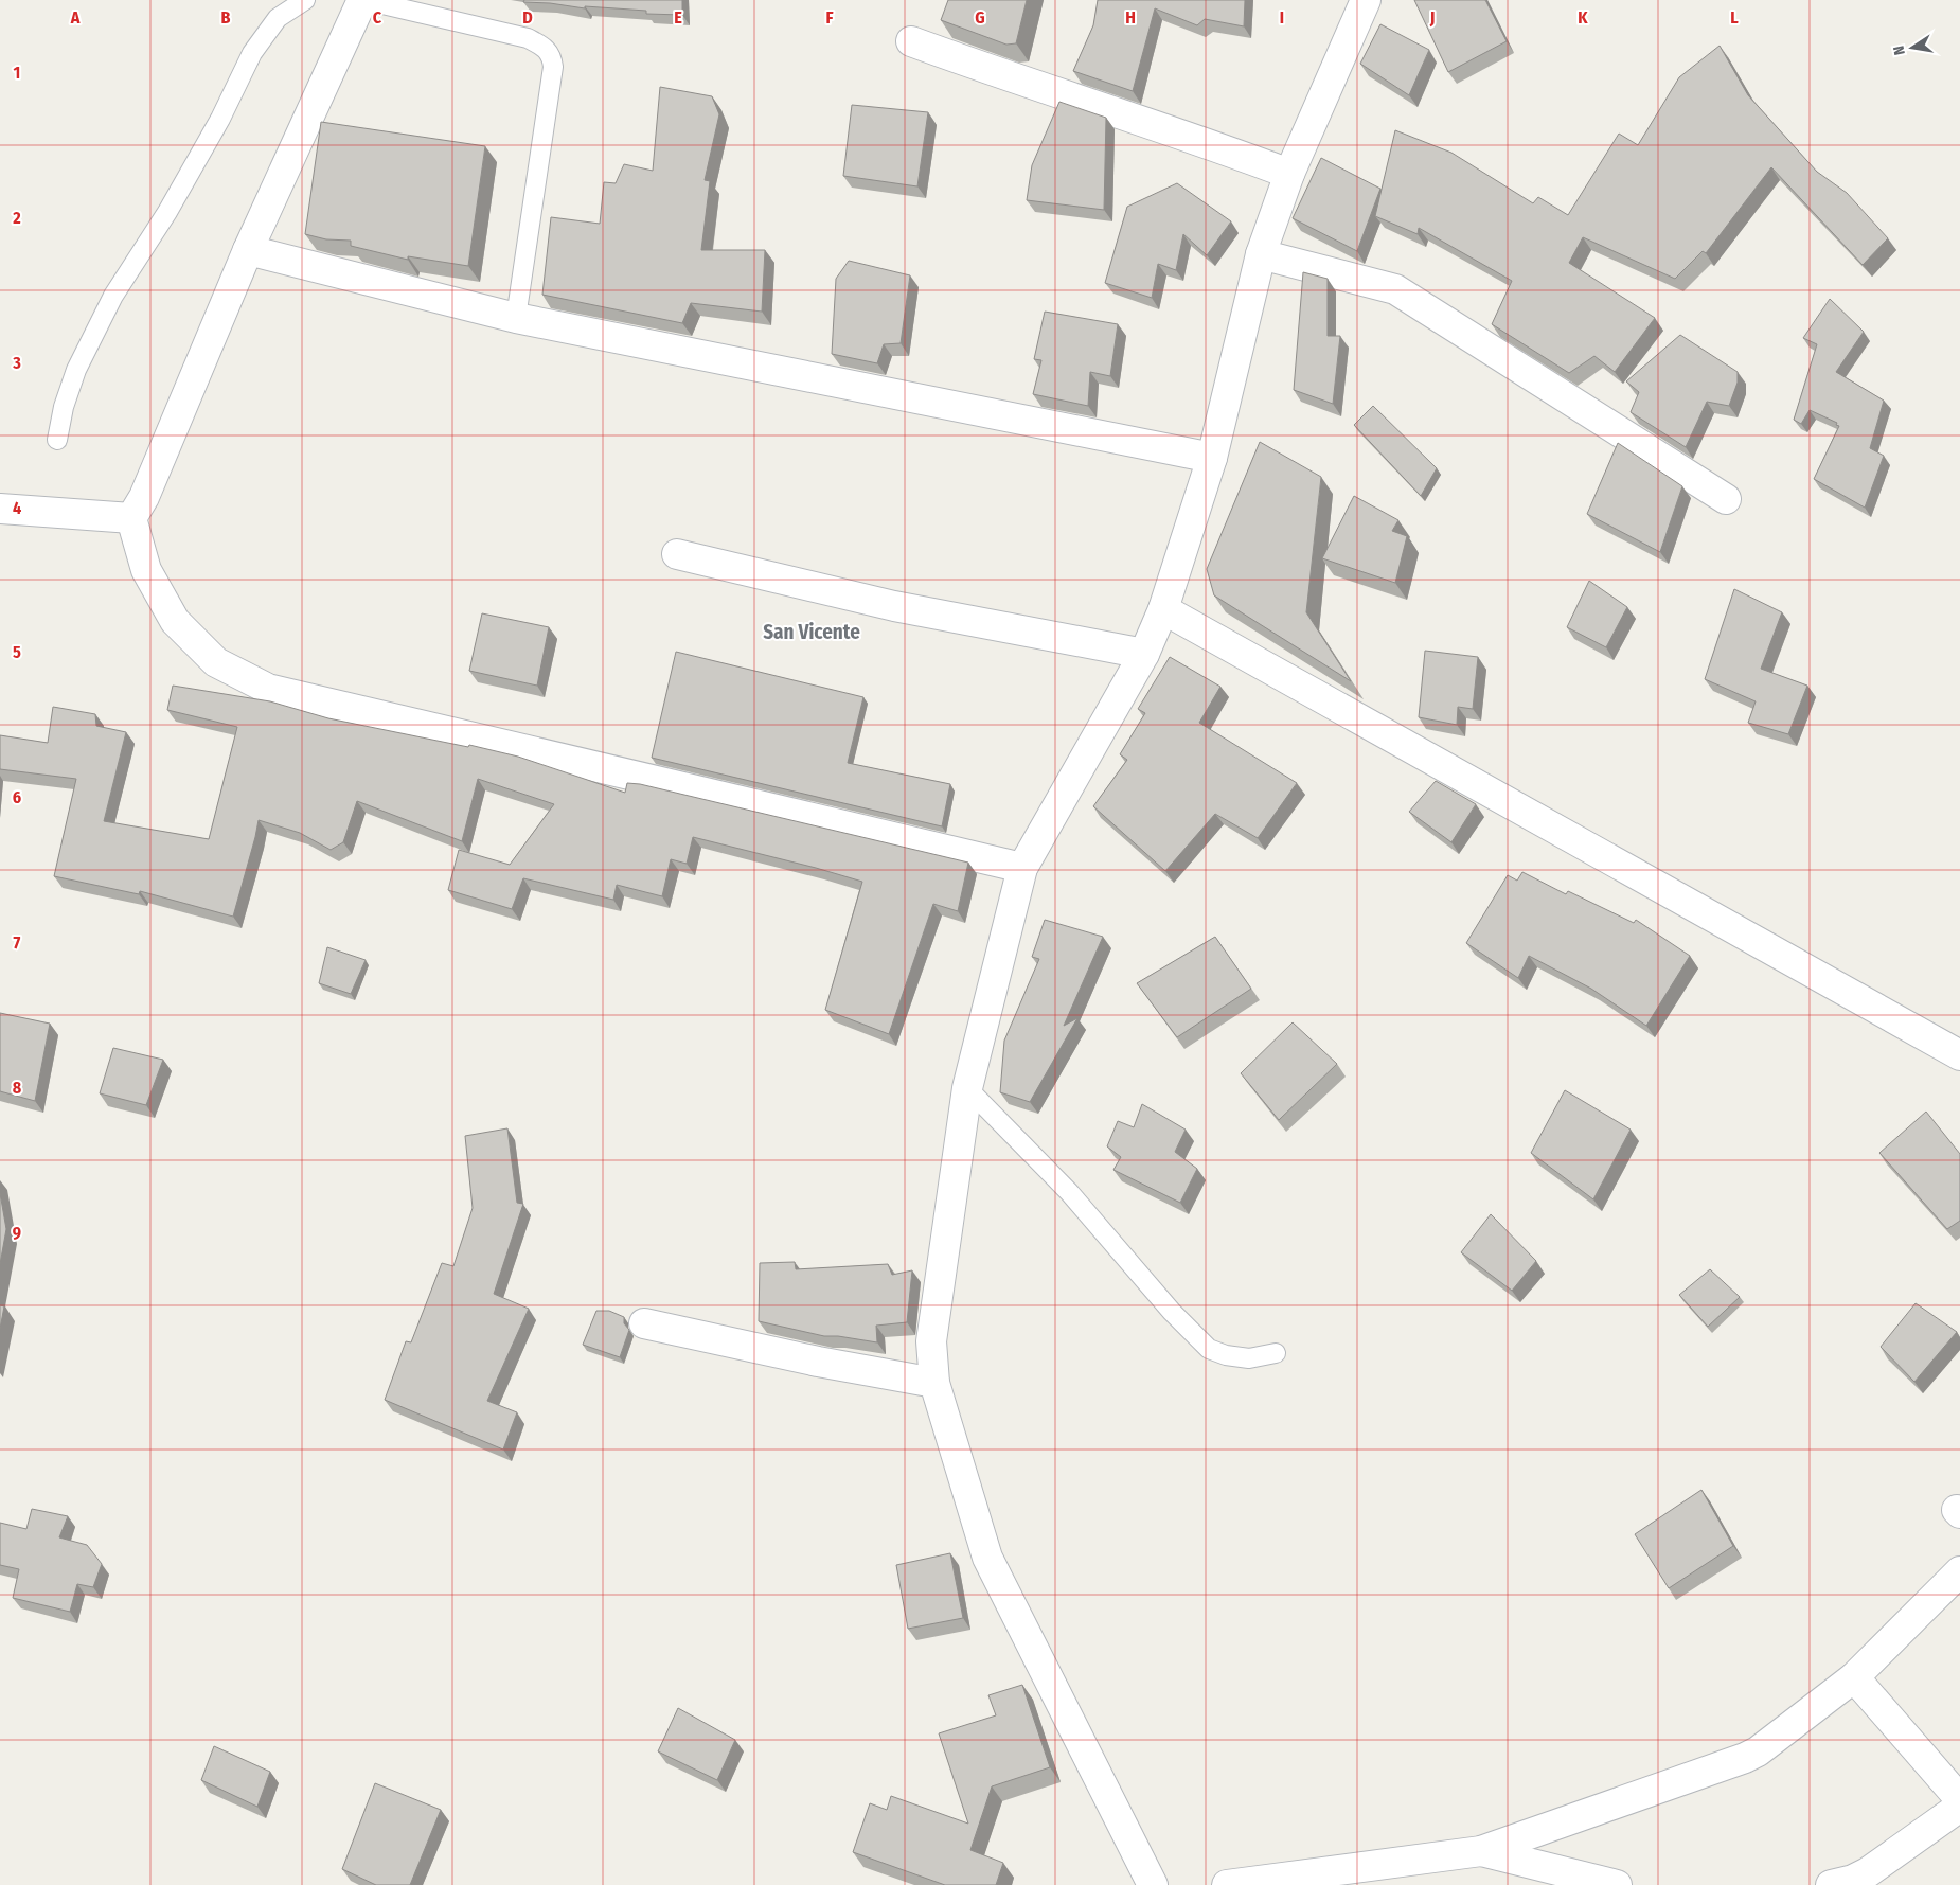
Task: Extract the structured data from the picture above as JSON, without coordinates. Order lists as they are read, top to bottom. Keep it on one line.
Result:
{"districts":["San Vicente"],"north":"left","grid":{"columns":["A","B","C","D","E","F","G","H","I","J","K","L"],"rows":["1","2","3","4","5","6","7","8","9"]}}
